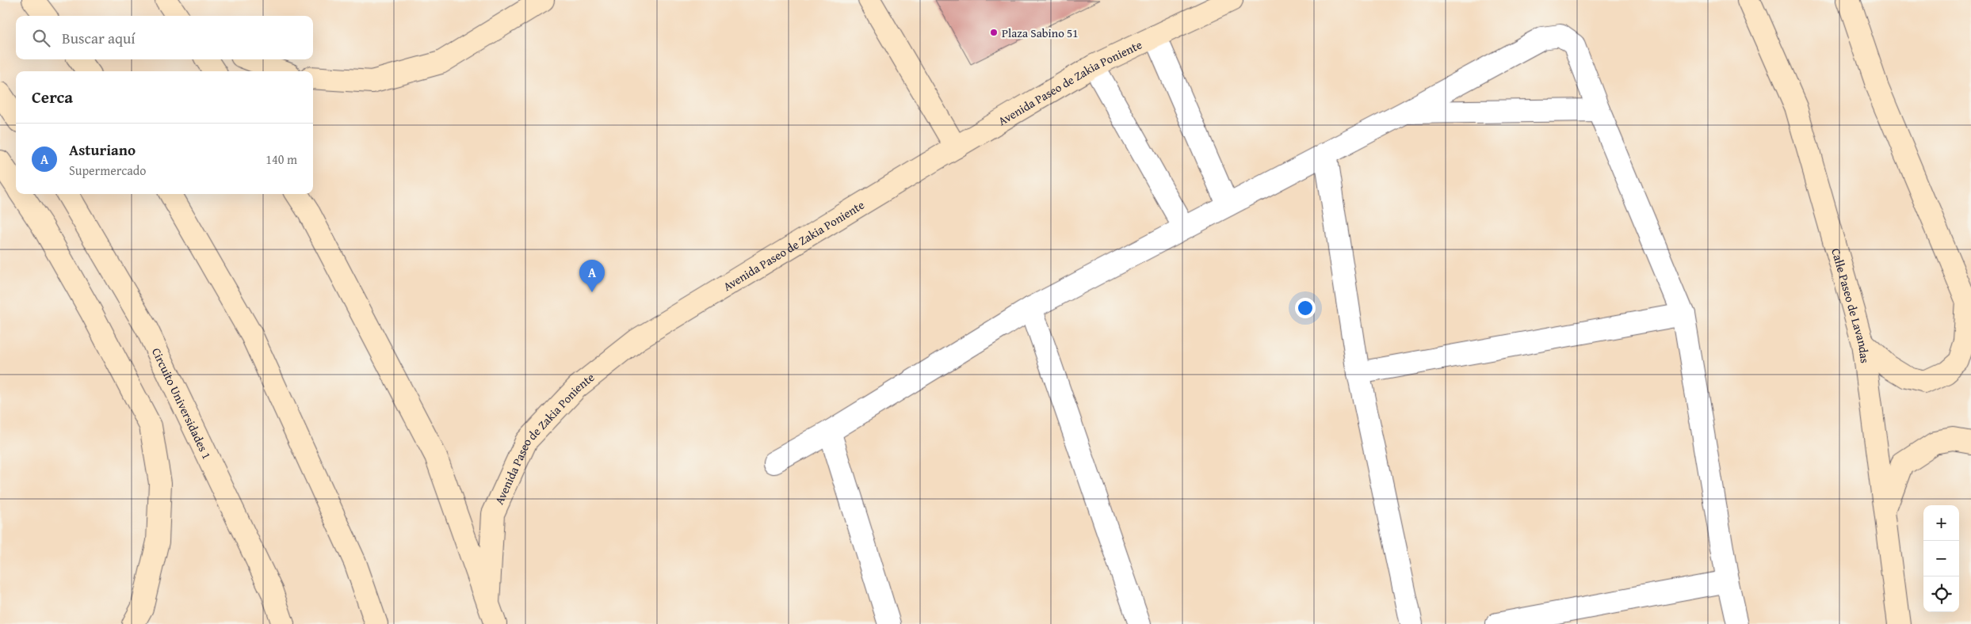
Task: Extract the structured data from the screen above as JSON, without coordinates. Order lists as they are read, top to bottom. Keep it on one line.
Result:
{"streets":{"street":["Avenida Paseo de Zakia Poniente","Calle Paseo de Lavandas","Circuito Universidades 1"]},"places":["Plaza Sabino 51"],"page":{"search":"Buscar aquí","heading":"Cerca","list":[{"mark":"A","name":"Asturiano","note":"Supermercado","value":"140 m"}],"pins":"A","map_buttons":["+","−"]}}
